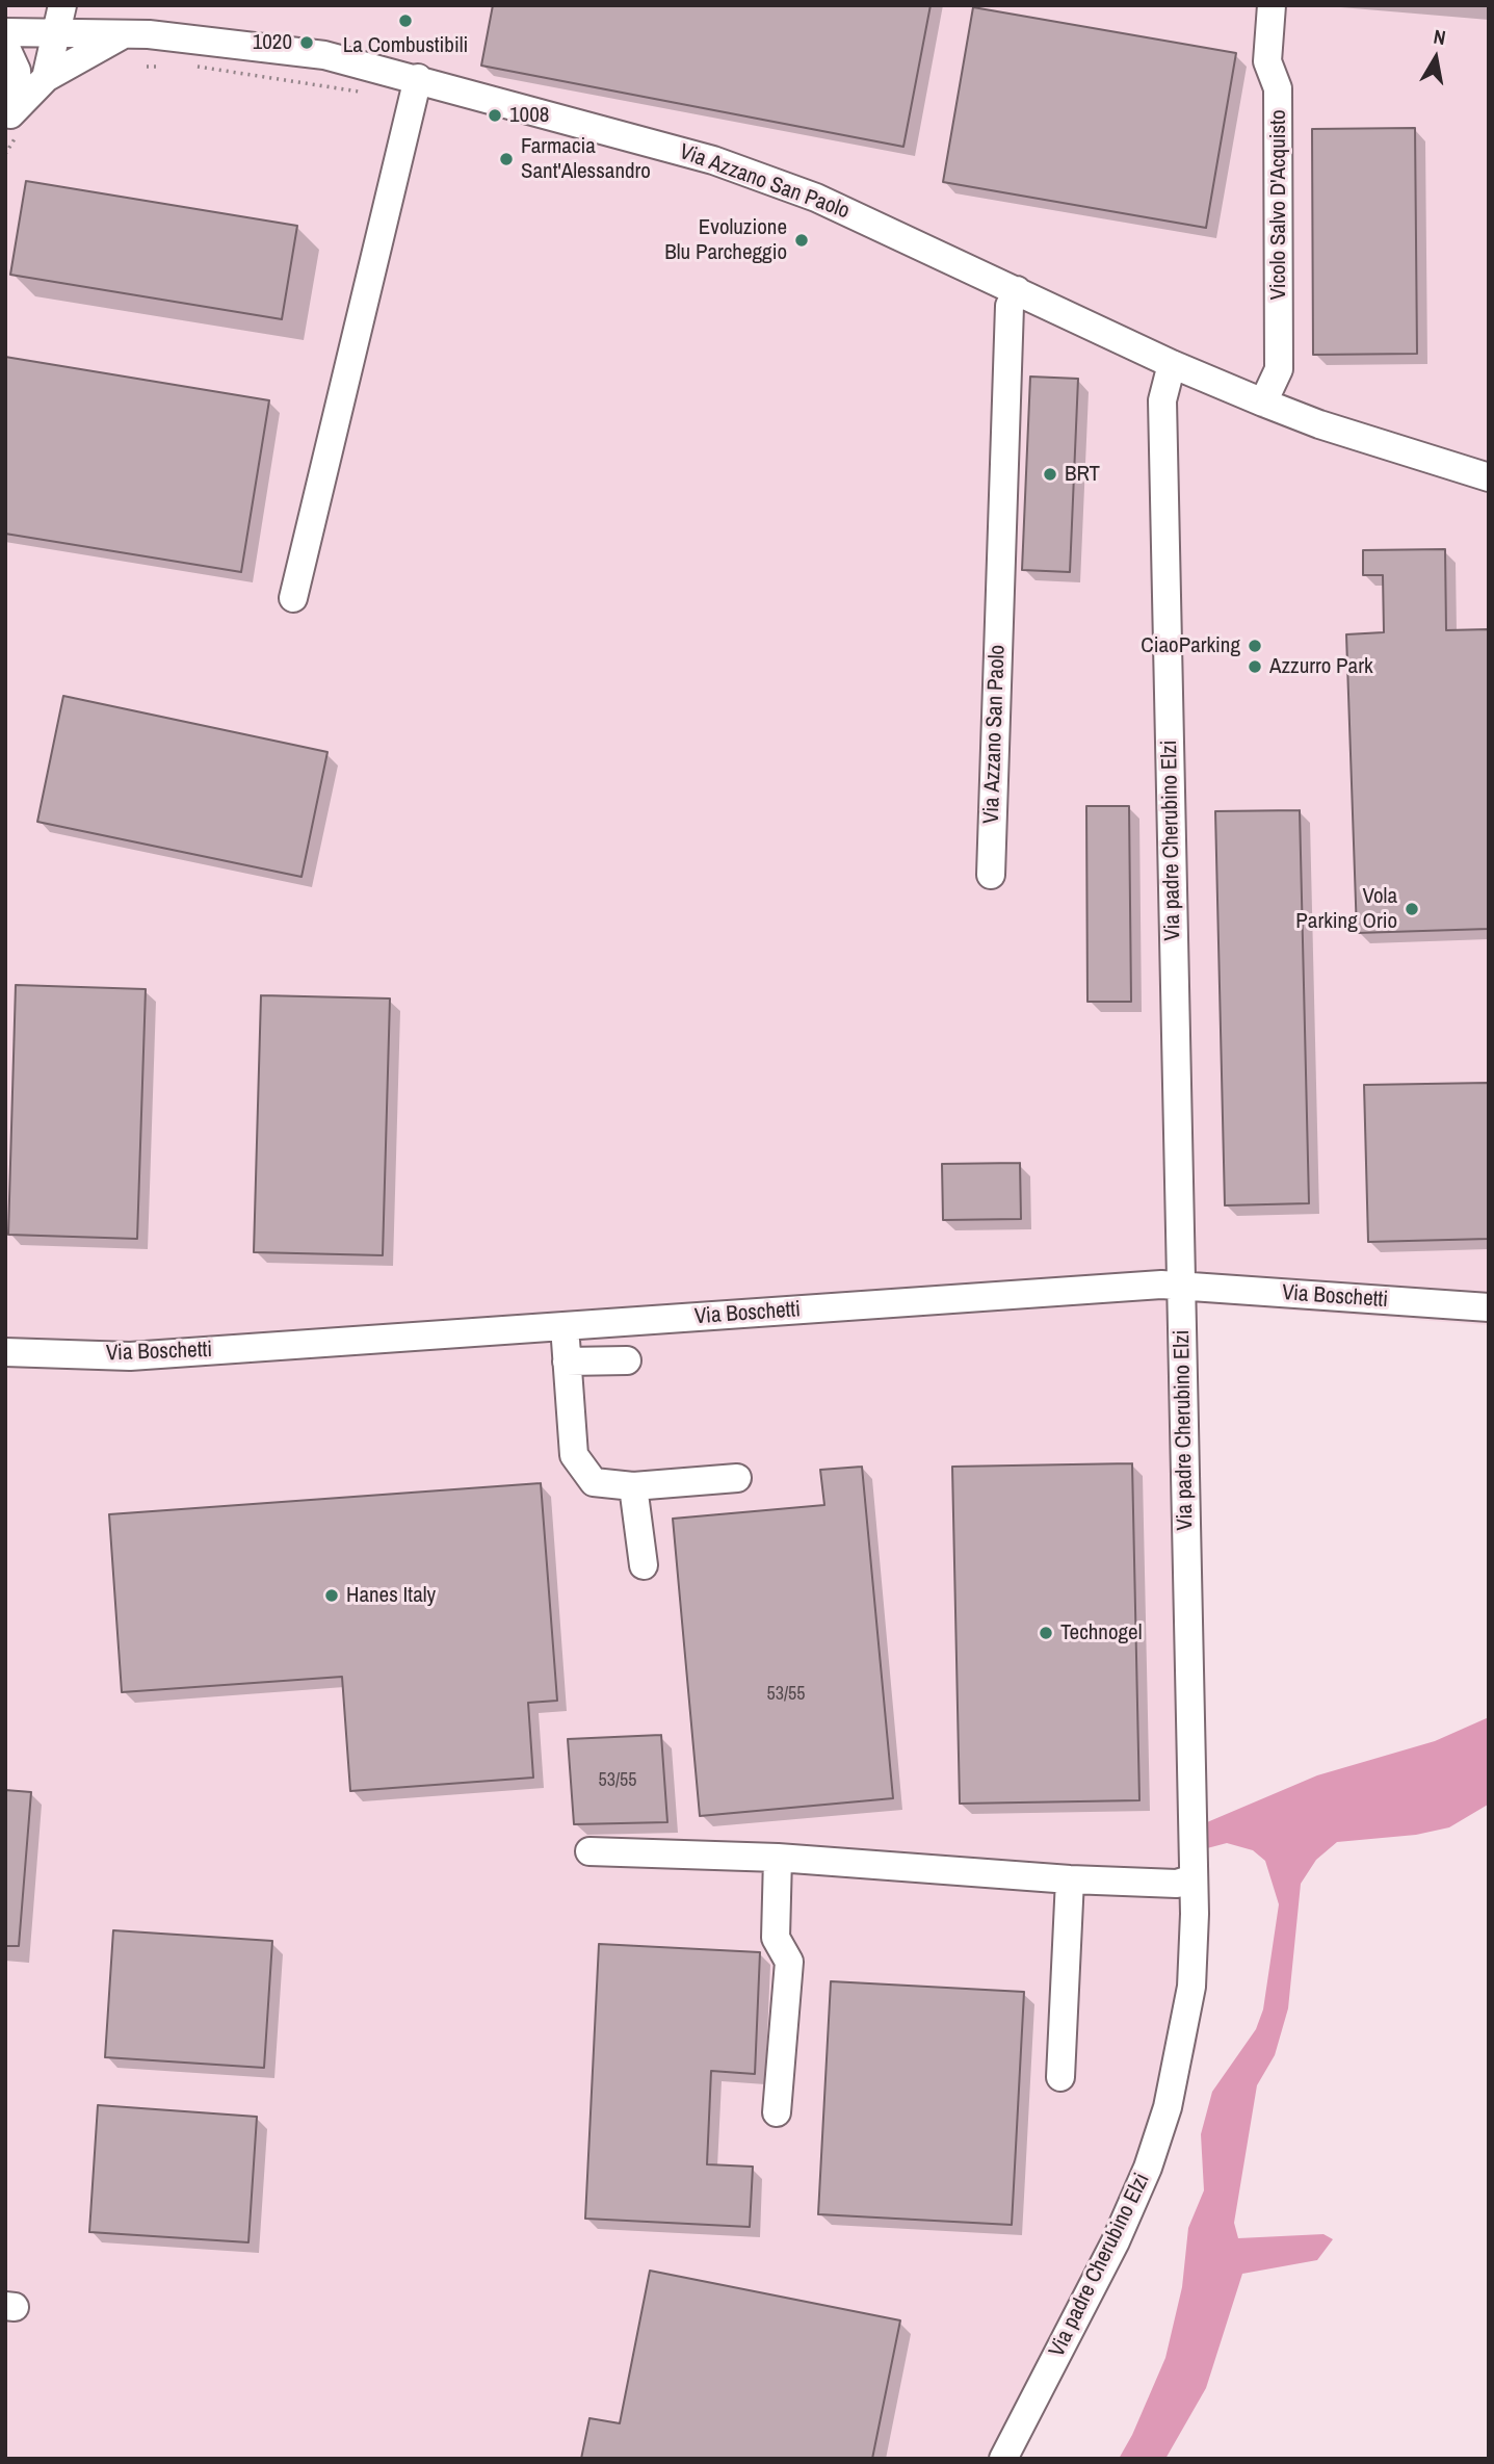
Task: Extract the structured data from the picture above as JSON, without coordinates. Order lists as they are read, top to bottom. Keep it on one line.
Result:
{"streets":{"street":["Via Azzano San Paolo","Vicolo Salvo D'Acquisto","Via padre Cherubino Elzi","Via Boschetti"]},"crossings":[["Via Azzano San Paolo","Vicolo Salvo D'Acquisto"],["Via Azzano San Paolo","Via padre Cherubino Elzi"],["Via padre Cherubino Elzi","Via Boschetti"]],"places":["La Combustibili","1020","1008","Farmacia Sant'Alessandro","Evoluzione Blu Parcheggio","BRT","CiaoParking","Azzurro Park","Vola Parking Orio","Hanes Italy","Technogel"],"house_numbers":["53/55","53/55"],"north":"top"}
